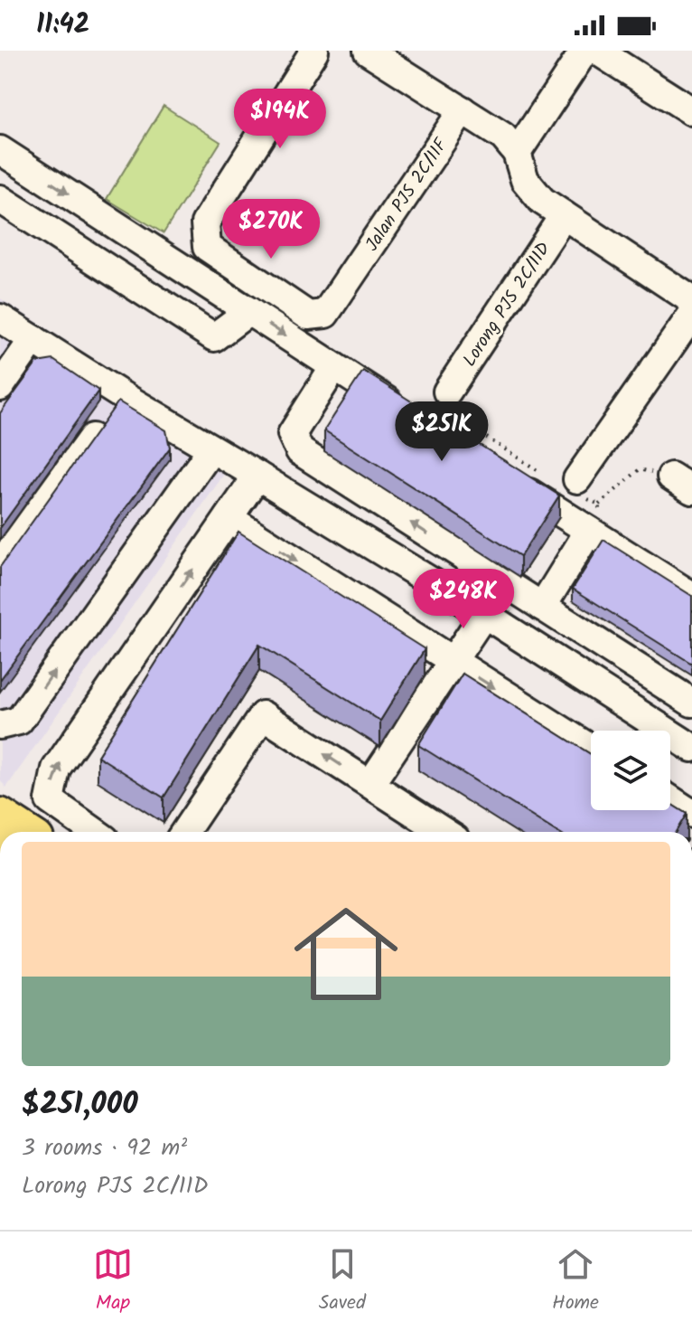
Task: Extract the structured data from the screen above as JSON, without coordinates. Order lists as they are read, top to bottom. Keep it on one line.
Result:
{"streets":{"street":["Jalan PJS 2C/11F","Lorong PJS 2C/11D"]},"page":{"status":"11:42","price":["$194K","$270K","$251K","$248K"],"list":[{"name":"$251,000","note":"3 rooms · 92 m² · Lorong PJS 2C/11D"}],"tabs":["Map","Saved","Home"]}}
